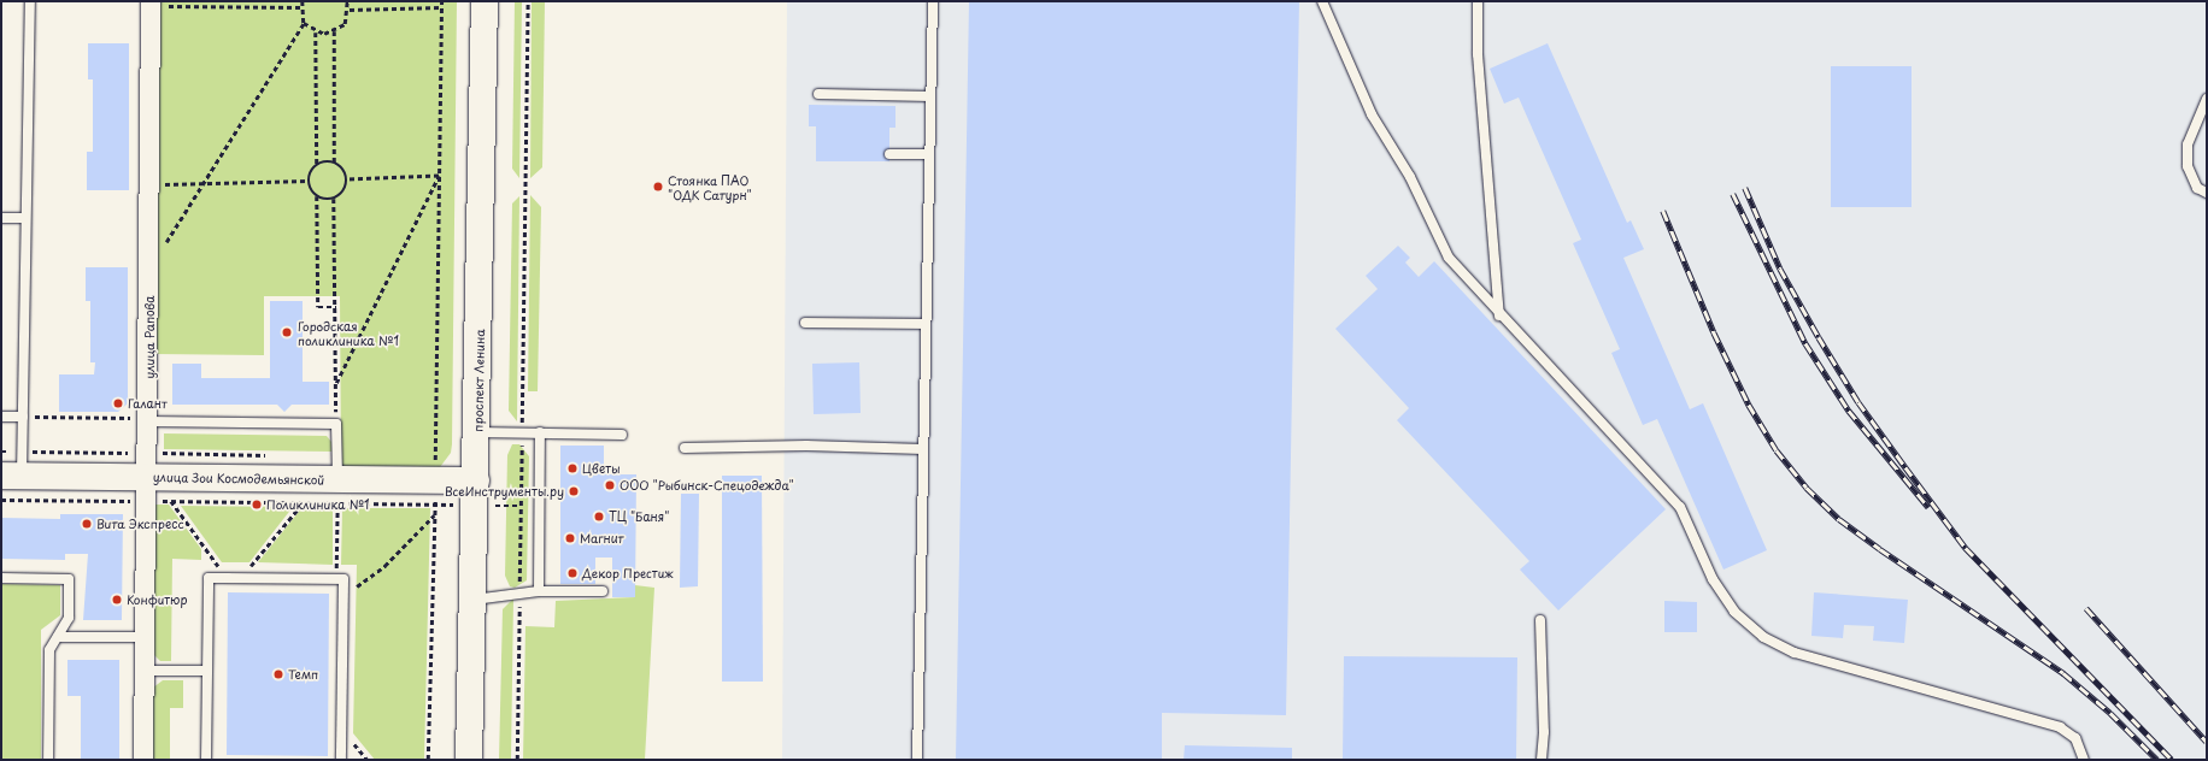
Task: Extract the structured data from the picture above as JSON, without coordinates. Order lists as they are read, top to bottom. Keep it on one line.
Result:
{"streets":{"main road":["проспект Ленина","улица Зои Космодемьянской"],"street":["улица Рапова"]},"crossings":[["улица Рапова","улица Зои Космодемьянской"],["проспект Ленина","улица Зои Космодемьянской"]],"places":["Стоянка ПАО \"ОДК Сатурн\"","Городская поликлиника №1","Галант","Цветы","ООО \"Рыбинск-Спецодежда\"","ВсеИнструменты.ру","Поликлиника №1","ТЦ \"Баня\"","Вита Экспресс","Магнит","Декор Престиж","Конфитюр","Темп"]}
